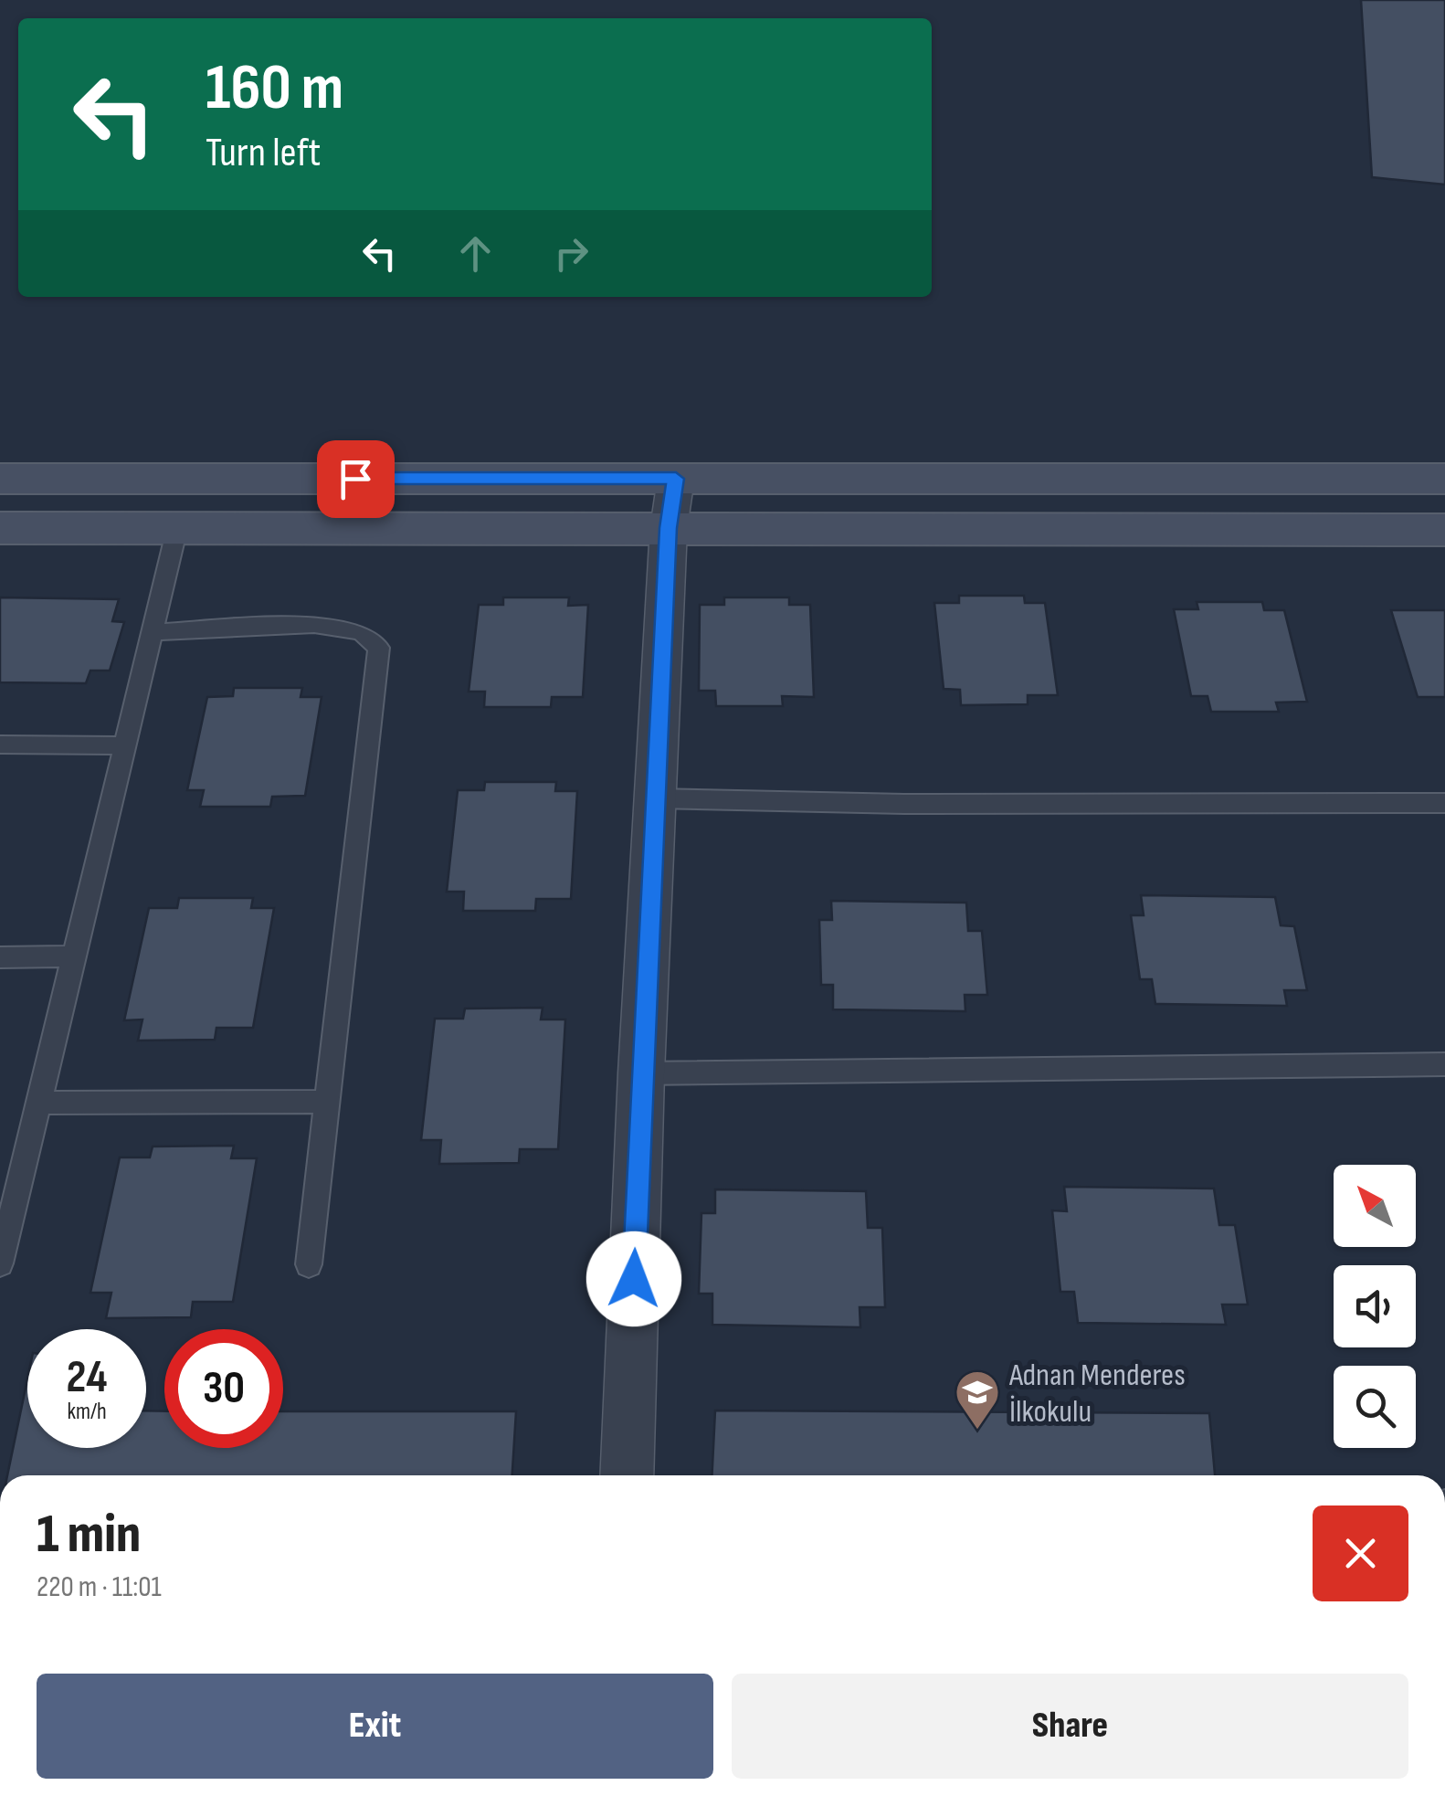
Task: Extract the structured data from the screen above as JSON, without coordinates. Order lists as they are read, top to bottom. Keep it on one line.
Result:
{"places":{"school or university":["Adnan Menderes İlkokulu"]},"north":"top left","page":{"turn":["160 m","Turn left"],"speed":"24 km/h","limit":"30","heading":["1 min","220 m · 11:01"],"buttons":["Exit","Share"]}}
